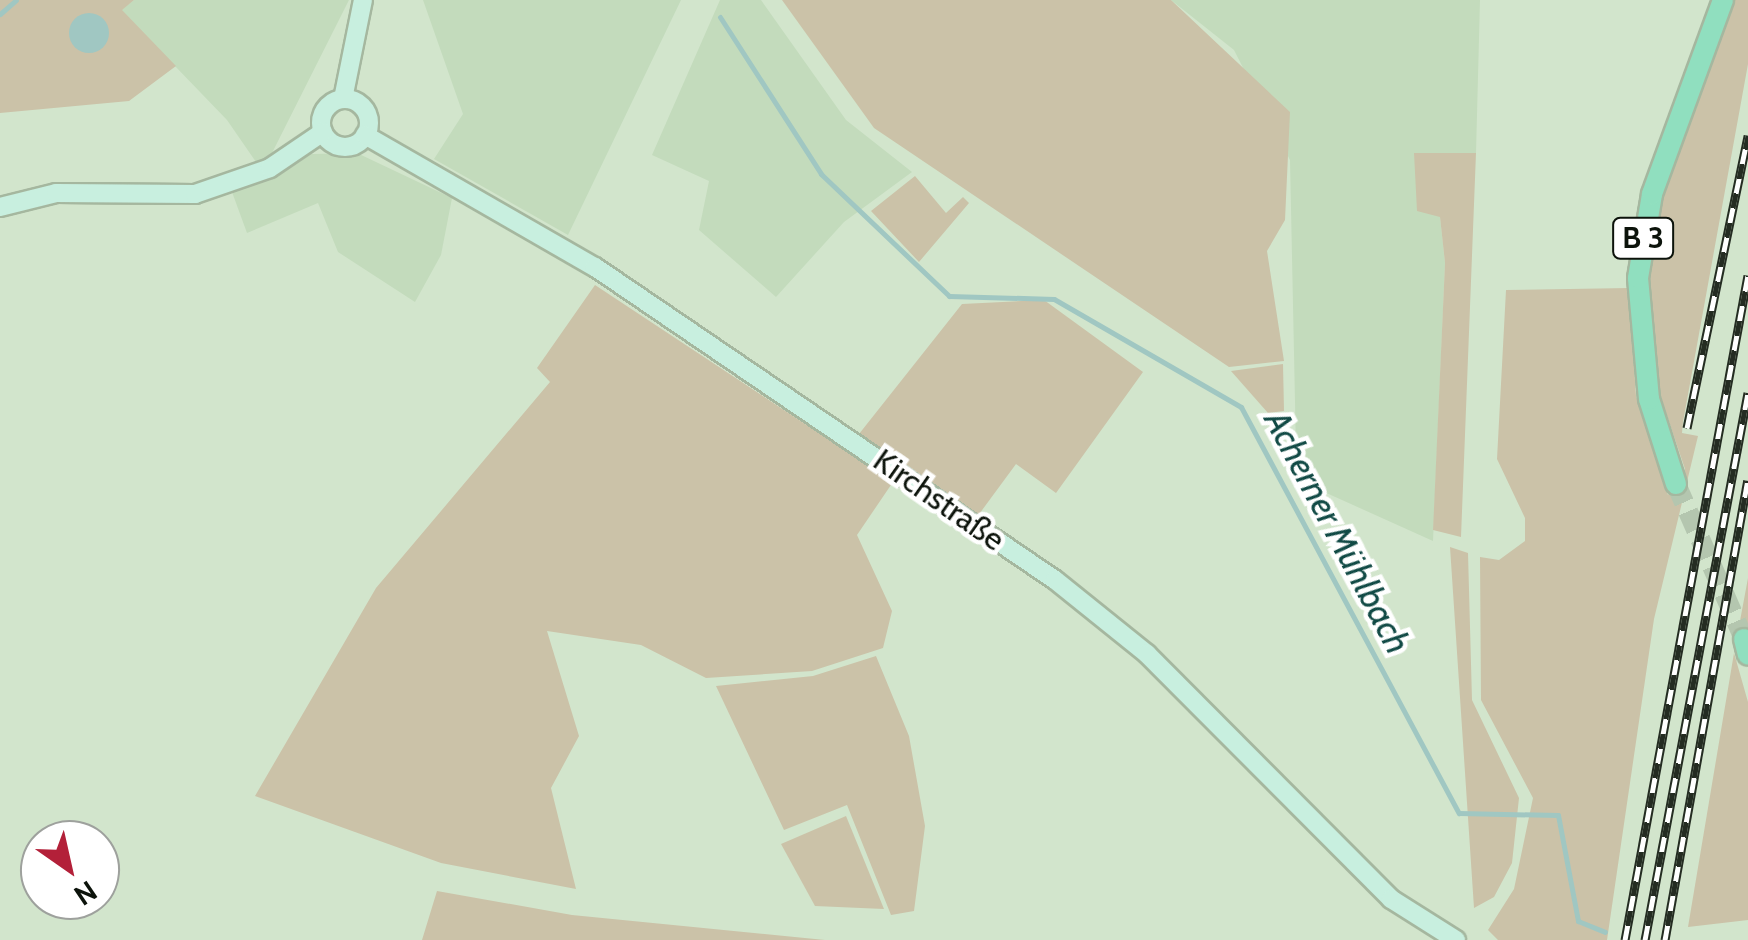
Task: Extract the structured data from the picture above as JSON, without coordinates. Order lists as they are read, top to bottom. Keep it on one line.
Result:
{"streets":{"main road":["B 3","Kirchstraße"]},"water":["Acherner Mühlbach"],"north":"bottom right"}
